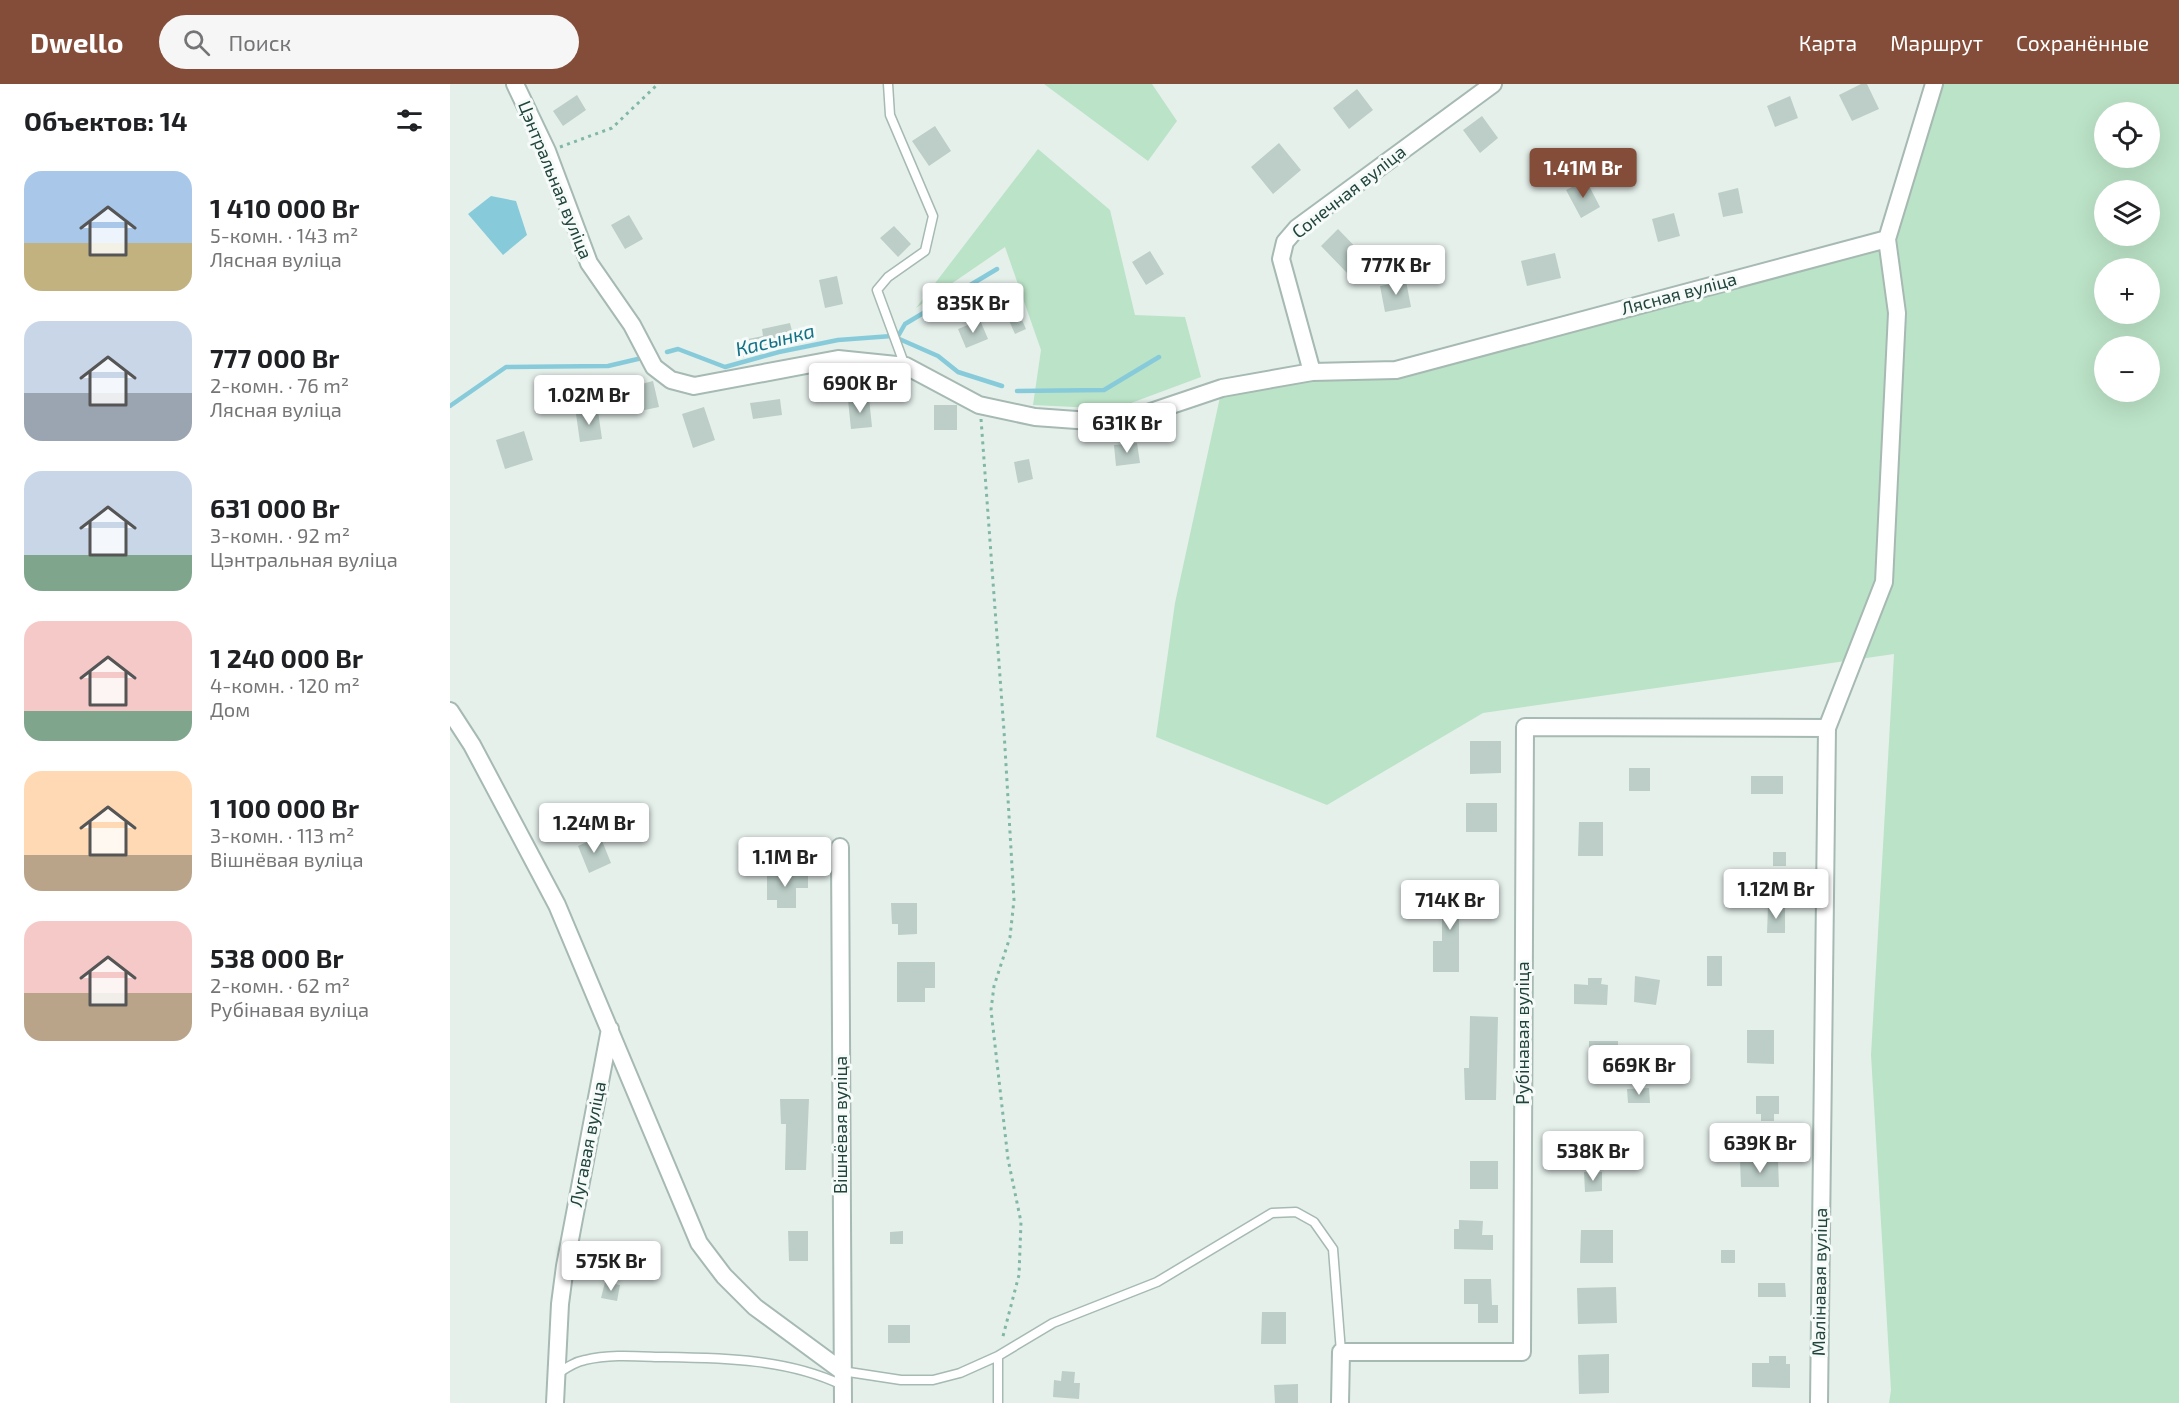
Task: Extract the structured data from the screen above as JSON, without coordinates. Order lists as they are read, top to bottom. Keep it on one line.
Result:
{"streets":{"street":["Цэнтральная вуліца","Сонечная вуліца","Лясная вуліца","Рубінавая вуліца","Вішнёвая вуліца","Лугавая вуліца","Малінавая вуліца"]},"crossings":[["Цэнтральная вуліца","Сонечная вуліца"],["Цэнтральная вуліца","Лясная вуліца"],["Сонечная вуліца","Лясная вуліца"],["Рубінавая вуліца","Малінавая вуліца"]],"water":["Касынка"],"page":{"header":"Dwello","search":"Поиск","nav":["Карта","Маршрут","Сохранённые"],"heading":"Объектов: 14","map_buttons":["+","−"],"price":["1.41M Br","777K Br","835K Br","690K Br","1.02M Br","631K Br","1.24M Br","1.1M Br","1.12M Br","714K Br","669K Br","639K Br","538K Br","575K Br"],"list":[{"name":"1 410 000 Br","note":"5-комн. · 143 m² · Лясная вуліца"},{"name":"777 000 Br","note":"2-комн. · 76 m² · Лясная вуліца"},{"name":"631 000 Br","note":"3-комн. · 92 m² · Цэнтральная вуліца"},{"name":"1 240 000 Br","note":"4-комн. · 120 m² · Дом"},{"name":"1 100 000 Br","note":"3-комн. · 113 m² · Вішнёвая вуліца"},{"name":"538 000 Br","note":"2-комн. · 62 m² · Рубінавая вуліца"}]}}
